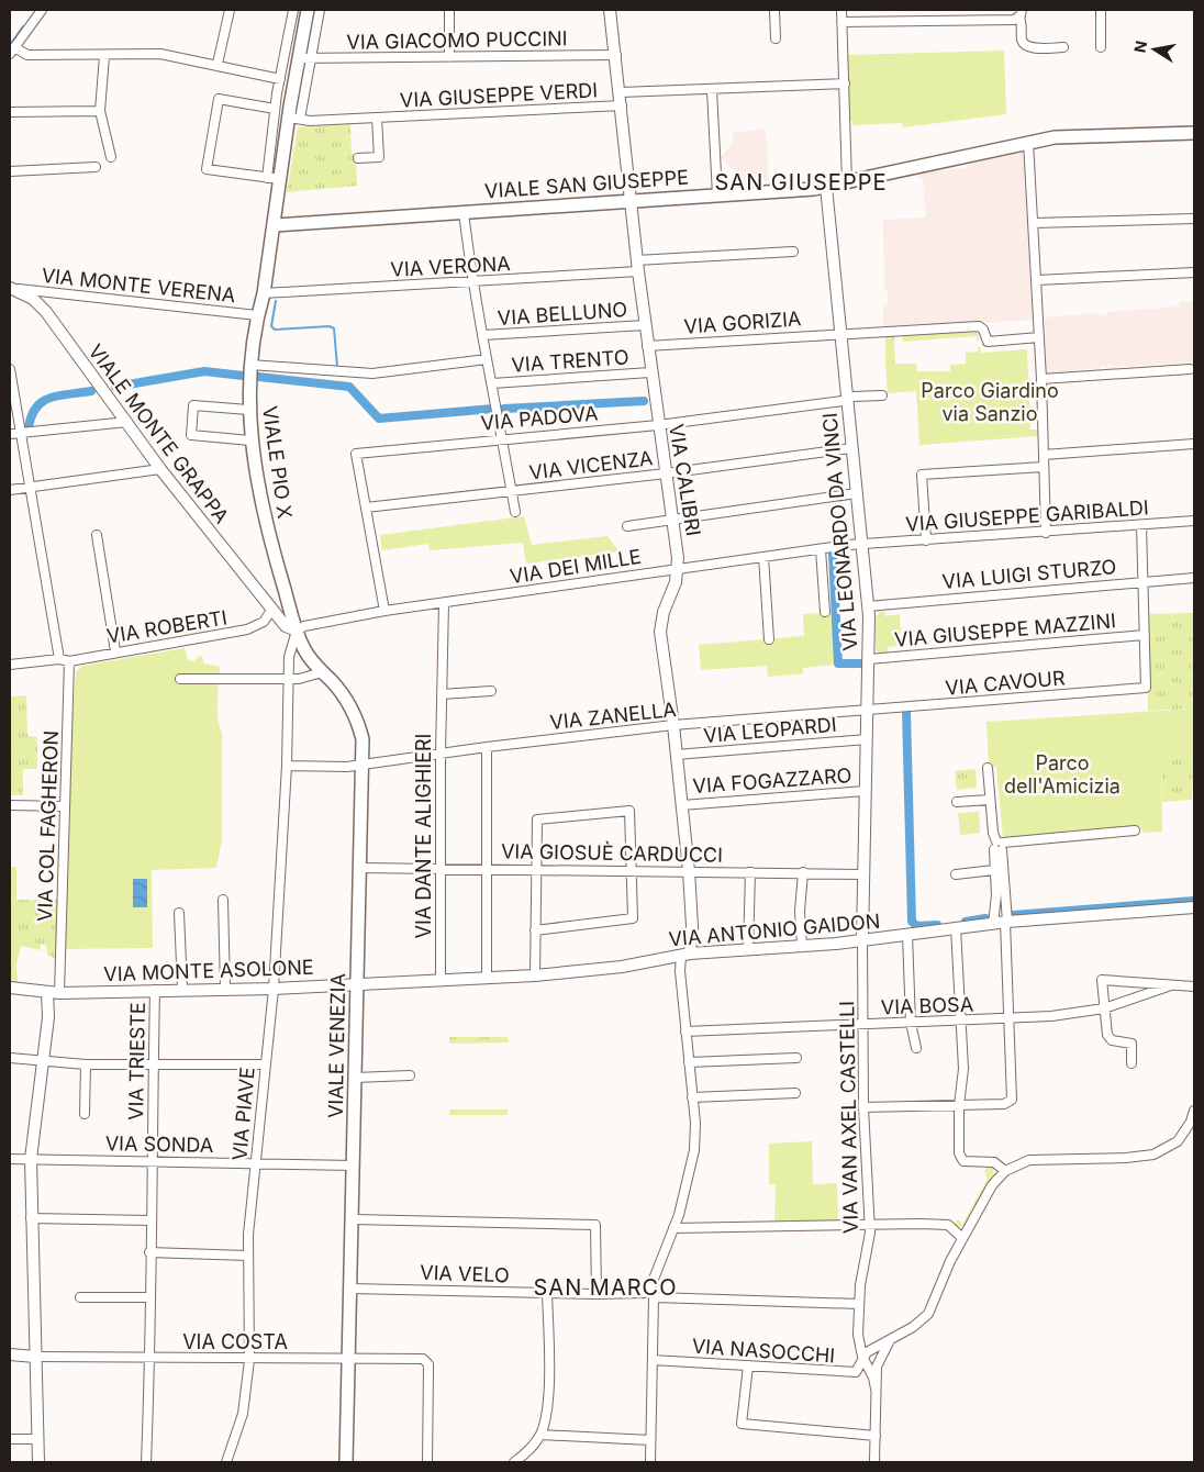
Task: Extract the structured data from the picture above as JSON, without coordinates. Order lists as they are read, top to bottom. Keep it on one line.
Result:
{"streets":{"main road":["VIALE SAN GIUSEPPE","VIALE PIO X","VIALE VENEZIA"],"street":["VIA GIACOMO PUCCINI","VIA GIUSEPPE VERDI","VIA VERONA","VIA MONTE VERENA","VIA BELLUNO","VIA GORIZIA","VIA TRENTO","VIA PADOVA","VIALE MONTE GRAPPA","VIA VICENZA","VIA CALIBRI","VIA GIUSEPPE GARIBALDI","VIA LEONARDO DA VINCI","VIA DEI MILLE","VIA LUIGI STURZO","VIA ROBERTI","VIA GIUSEPPE MAZZINI","VIA CAVOUR","VIA ZANELLA","VIA LEOPARDI","VIA FOGAZZARO","VIA COL FAGHERON","VIA DANTE ALIGHIERI","VIA GIOSUÈ CARDUCCI","VIA ANTONIO GAIDON","VIA MONTE ASOLONE","VIA BOSA","VIA TRIESTE","VIA PIAVE","VIA VAN AXEL CASTELLI","VIA SONDA","VIA VELO","VIA COSTA","VIA NASOCCHI"]},"crossings":[["VIA GIACOMO PUCCINI","VIALE PIO X"],["VIA GIACOMO PUCCINI","VIA CALIBRI"],["VIA GIUSEPPE VERDI","VIALE PIO X"],["VIA GIUSEPPE VERDI","VIA CALIBRI"],["VIALE SAN GIUSEPPE","VIALE PIO X"],["VIALE SAN GIUSEPPE","VIA CALIBRI"],["VIALE SAN GIUSEPPE","VIA LEONARDO DA VINCI"],["VIA VERONA","VIALE PIO X"],["VIA VERONA","VIA CALIBRI"],["VIA MONTE VERENA","VIALE MONTE GRAPPA"],["VIA MONTE VERENA","VIALE PIO X"],["VIA BELLUNO","VIA CALIBRI"],["VIA GORIZIA","VIA CALIBRI"],["VIA GORIZIA","VIA LEONARDO DA VINCI"],["VIA TRENTO","VIA CALIBRI"],["VIA PADOVA","VIA VICENZA"],["VIA PADOVA","VIA CALIBRI"],["VIA PADOVA","VIA LEONARDO DA VINCI"],["VIA PADOVA","VIA DEI MILLE"],["VIALE MONTE GRAPPA","VIALE PIO X"],["VIALE MONTE GRAPPA","VIA DEI MILLE"],["VIALE MONTE GRAPPA","VIA ROBERTI"],["VIALE MONTE GRAPPA","VIA PIAVE"],["VIALE PIO X","VIA DEI MILLE"],["VIALE PIO X","VIALE VENEZIA"],["VIALE PIO X","VIA PIAVE"],["VIA VICENZA","VIA CALIBRI"],["VIA VICENZA","VIA LEONARDO DA VINCI"],["VIA CALIBRI","VIA DEI MILLE"],["VIA CALIBRI","VIA ZANELLA"],["VIA CALIBRI","VIA LEOPARDI"],["VIA CALIBRI","VIA FOGAZZARO"],["VIA CALIBRI","VIA GIOSUÈ CARDUCCI"],["VIA CALIBRI","VIA ANTONIO GAIDON"],["VIA GIUSEPPE GARIBALDI","VIA LEONARDO DA VINCI"],["VIA GIUSEPPE GARIBALDI","VIA DEI MILLE"],["VIA LEONARDO DA VINCI","VIA DEI MILLE"],["VIA LEONARDO DA VINCI","VIA LUIGI STURZO"],["VIA LEONARDO DA VINCI","VIA GIUSEPPE MAZZINI"],["VIA LEONARDO DA VINCI","VIA CAVOUR"],["VIA LEONARDO DA VINCI","VIA ZANELLA"],["VIA LEONARDO DA VINCI","VIA LEOPARDI"],["VIA LEONARDO DA VINCI","VIA FOGAZZARO"],["VIA LEONARDO DA VINCI","VIA GIOSUÈ CARDUCCI"],["VIA LEONARDO DA VINCI","VIA ANTONIO GAIDON"],["VIA LEONARDO DA VINCI","VIA VAN AXEL CASTELLI"],["VIA DEI MILLE","VIA DANTE ALIGHIERI"],["VIA DEI MILLE","VIA PIAVE"],["VIA ROBERTI","VIA COL FAGHERON"],["VIA GIUSEPPE MAZZINI","VIA CAVOUR"],["VIA CAVOUR","VIA ZANELLA"],["VIA ZANELLA","VIA DANTE ALIGHIERI"],["VIA ZANELLA","VIALE VENEZIA"],["VIA COL FAGHERON","VIA MONTE ASOLONE"],["VIA DANTE ALIGHIERI","VIA GIOSUÈ CARDUCCI"],["VIA DANTE ALIGHIERI","VIA ANTONIO GAIDON"],["VIA GIOSUÈ CARDUCCI","VIALE VENEZIA"],["VIA ANTONIO GAIDON","VIA MONTE ASOLONE"],["VIA ANTONIO GAIDON","VIALE VENEZIA"],["VIA ANTONIO GAIDON","VIA VAN AXEL CASTELLI"],["VIA MONTE ASOLONE","VIALE VENEZIA"],["VIA MONTE ASOLONE","VIA TRIESTE"],["VIA MONTE ASOLONE","VIA PIAVE"],["VIA BOSA","VIA VAN AXEL CASTELLI"],["VIALE VENEZIA","VIA SONDA"],["VIALE VENEZIA","VIA VELO"],["VIALE VENEZIA","VIA COSTA"],["VIA TRIESTE","VIA SONDA"],["VIA TRIESTE","VIA COSTA"],["VIA PIAVE","VIA SONDA"],["VIA PIAVE","VIA COSTA"],["VIA VAN AXEL CASTELLI","VIA NASOCCHI"]],"districts":["SAN GIUSEPPE","SAN MARCO"],"parks":["Parco Giardino via Sanzio","Parco dell'Amicizia"],"north":"left"}
